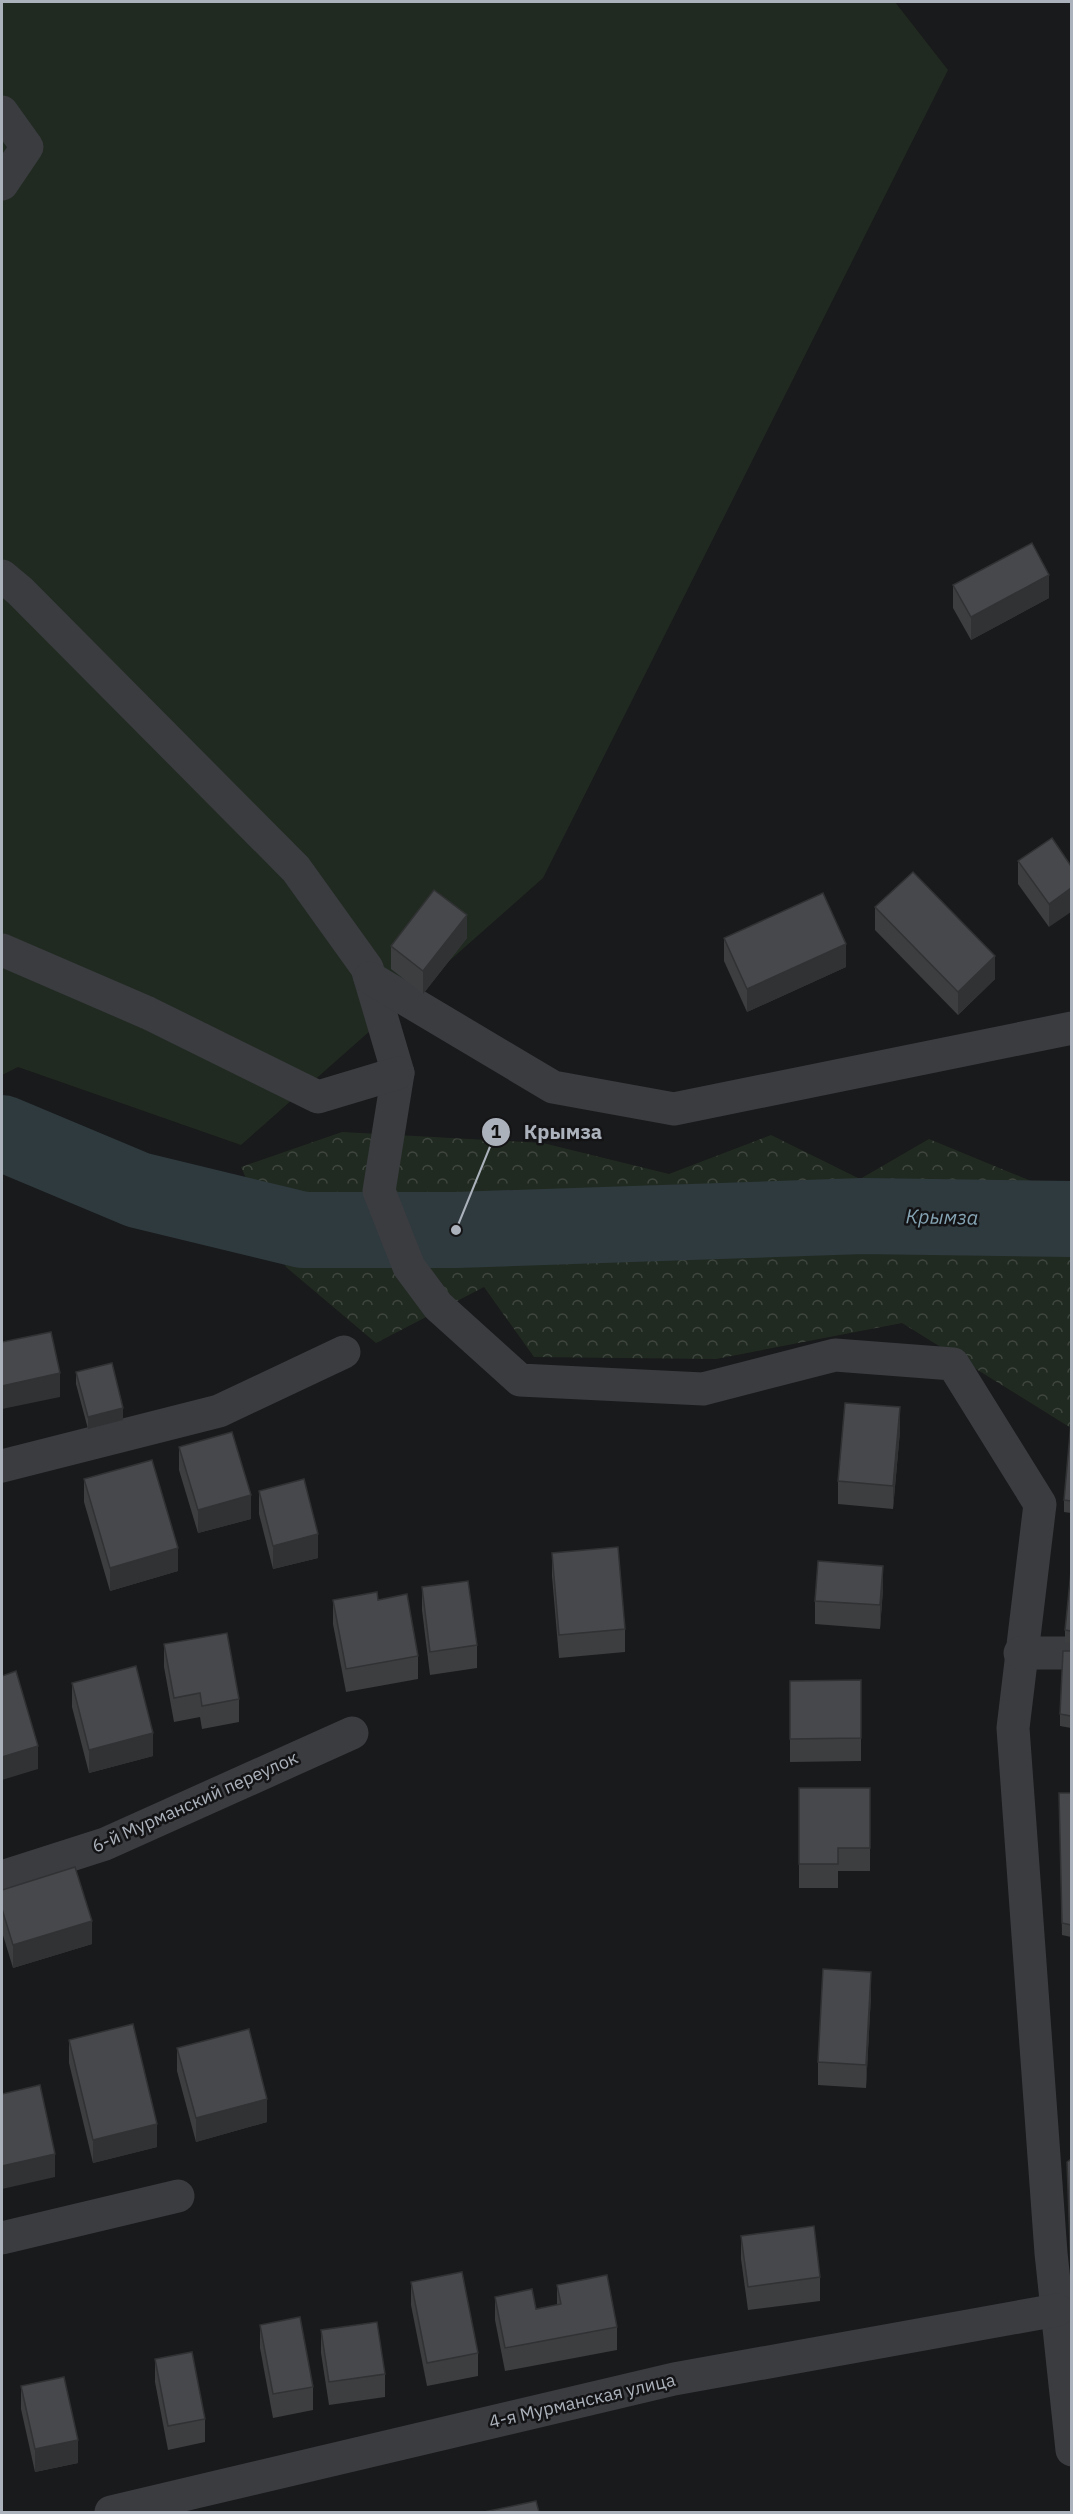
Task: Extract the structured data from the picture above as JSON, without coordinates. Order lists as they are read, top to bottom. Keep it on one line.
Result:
{"streets":{"street":["6-й Мурманский переулок","4-я Мурманская улица"]},"water":["Крымза"],"places":["Крымза"]}
